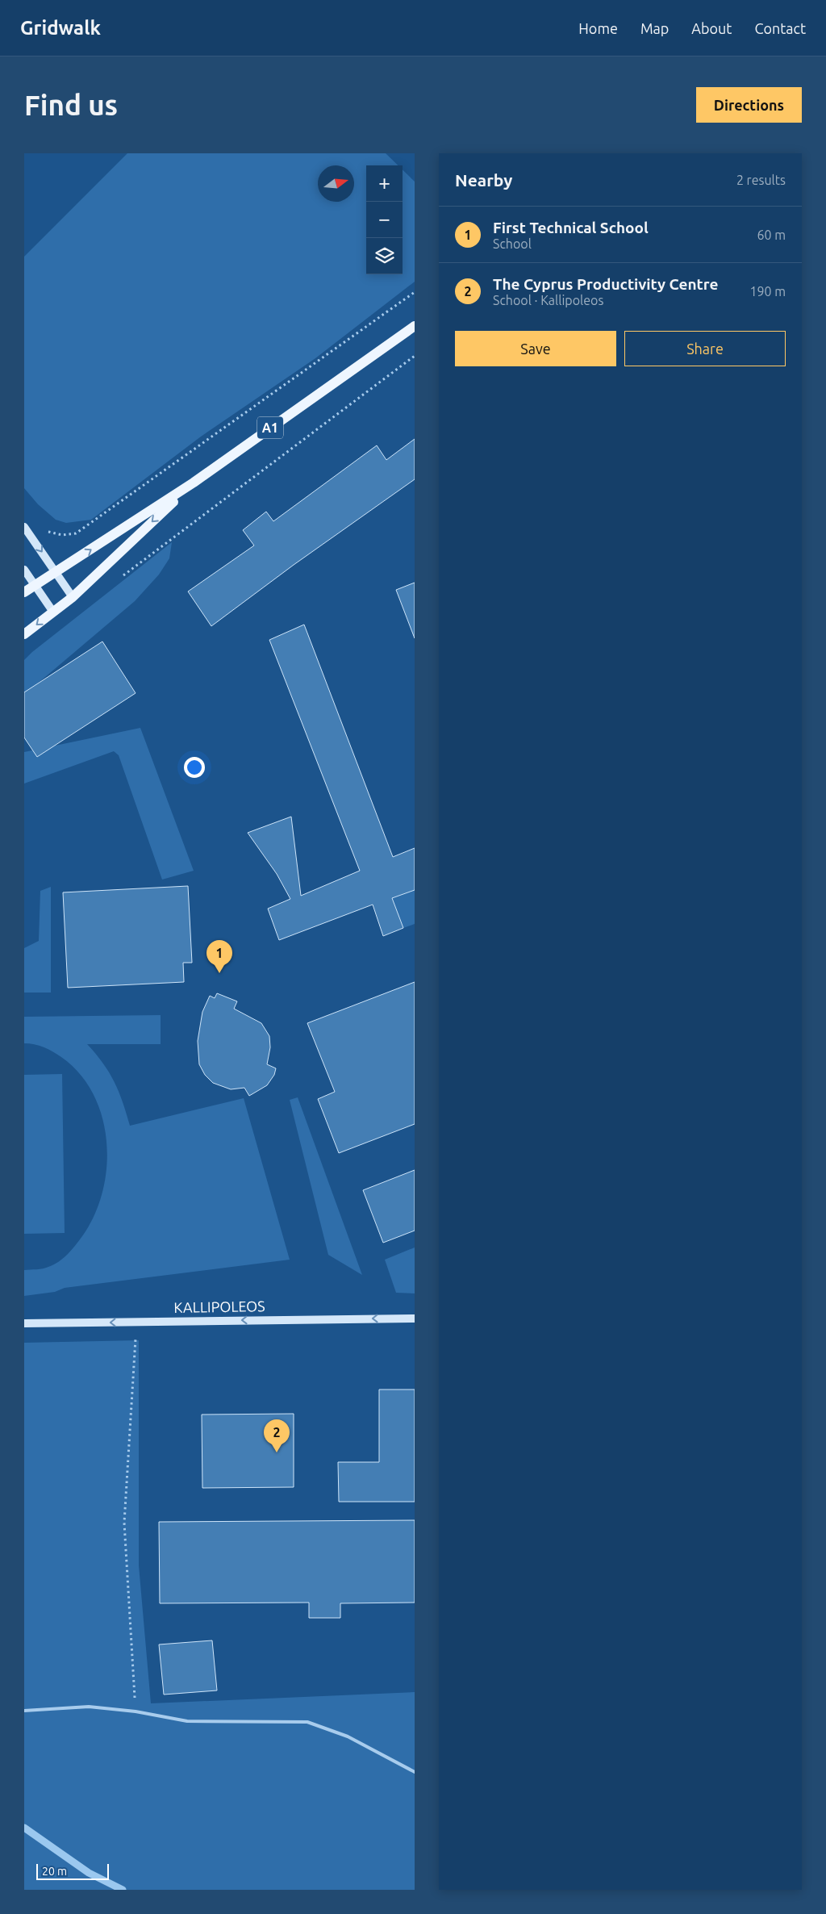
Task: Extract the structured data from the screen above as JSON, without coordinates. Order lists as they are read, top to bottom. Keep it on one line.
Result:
{"streets":{"main road":["A1","KALLIPOLEOS"]},"one_way":["KALLIPOLEOS"],"scale_bar":"20 m","north":"right","page":{"header":"Gridwalk","nav":["Home","Map","About","Contact"],"buttons":["Directions",["Save","Share"]],"title":"Find us","heading":["Nearby","2 results"],"map_buttons":["+","−"],"list":[{"mark":"1","name":"First Technical School","note":"School","value":"60 m"},{"mark":"2","name":"The Cyprus Productivity Centre","note":"School · Kallipoleos","value":"190 m"}],"pins":["1","2"],"scale":"20 m"}}
